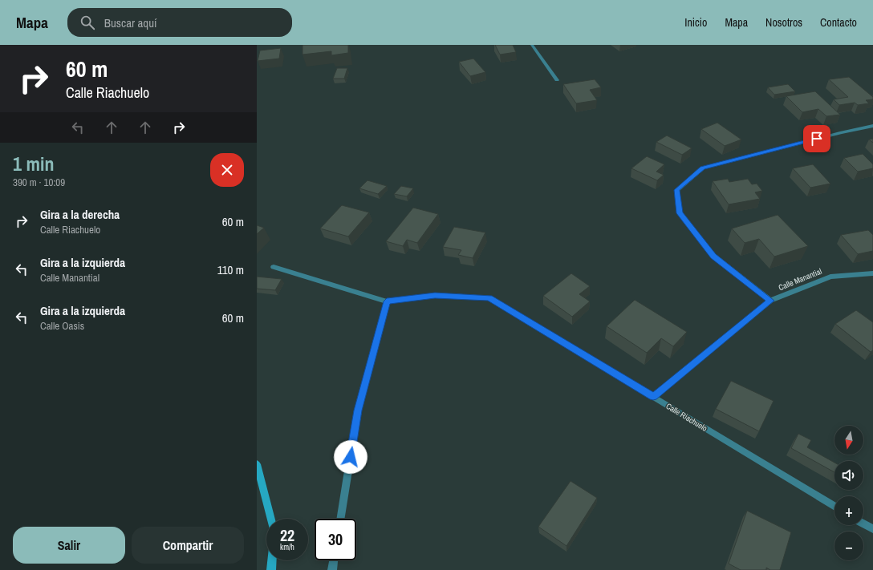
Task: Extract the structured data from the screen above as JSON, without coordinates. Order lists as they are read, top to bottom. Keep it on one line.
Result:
{"streets":{"street":["Calle Manantial","Calle Riachuelo"]},"crossings":[["Calle Manantial","Calle Riachuelo"]],"north":"bottom","page":{"header":"Mapa","search":"Buscar aquí","nav":["Inicio","Mapa","Nosotros","Contacto"],"turn":["60 m","Calle Riachuelo"],"heading":["1 min","390 m · 10:09"],"list":[{"name":"Gira a la derecha","note":"Calle Riachuelo","value":"60 m"},{"name":"Gira a la izquierda","note":"Calle Manantial","value":"110 m"},{"name":"Gira a la izquierda","note":"Calle Oasis","value":"60 m"}],"map_buttons":["+","−"],"speed":"22 km/h","limit":"30","buttons":["Salir","Compartir"]}}
